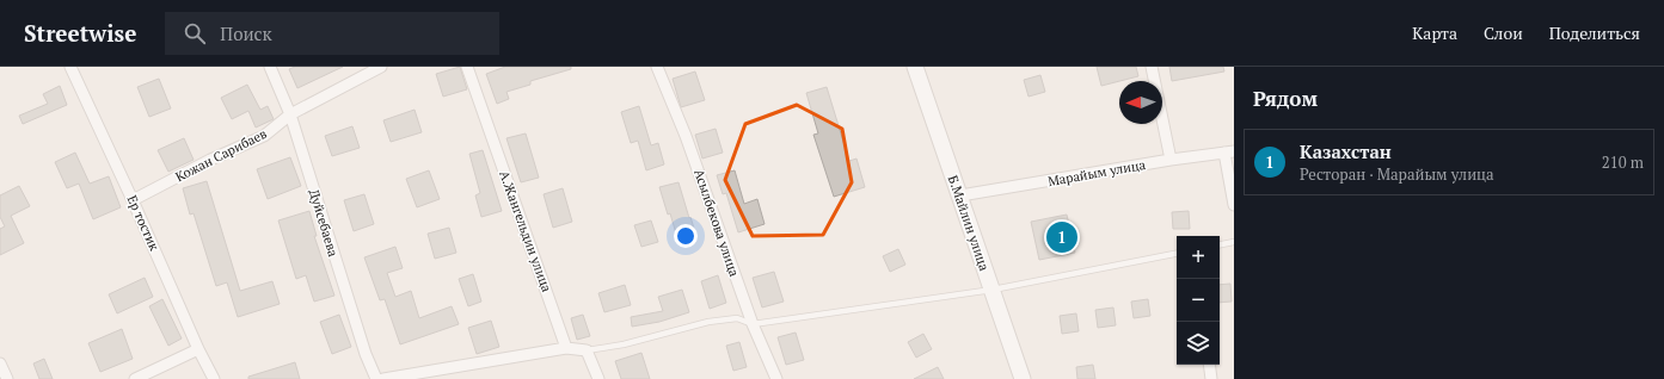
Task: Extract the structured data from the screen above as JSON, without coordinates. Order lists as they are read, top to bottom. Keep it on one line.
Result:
{"streets":{"street":["Кожан Сарибаев","Марайым улица","Ер тостик","Дуйсебаева","Асылбекова улица","Б.Майлин улица","А.Жангельдин улица"]},"crossings":[["Кожан Сарибаев","Ер тостик"],["Кожан Сарибаев","Дуйсебаева"],["Марайым улица","Б.Майлин улица"]],"north":"left","page":{"header":"Streetwise","search":"Поиск","nav":["Карта","Слои","Поделиться"],"heading":"Рядом","list":[{"mark":"1","name":"Казахстан","note":"Ресторан · Марайым улица","value":"210 m"}],"pins":"1","map_buttons":["+","−"]}}
